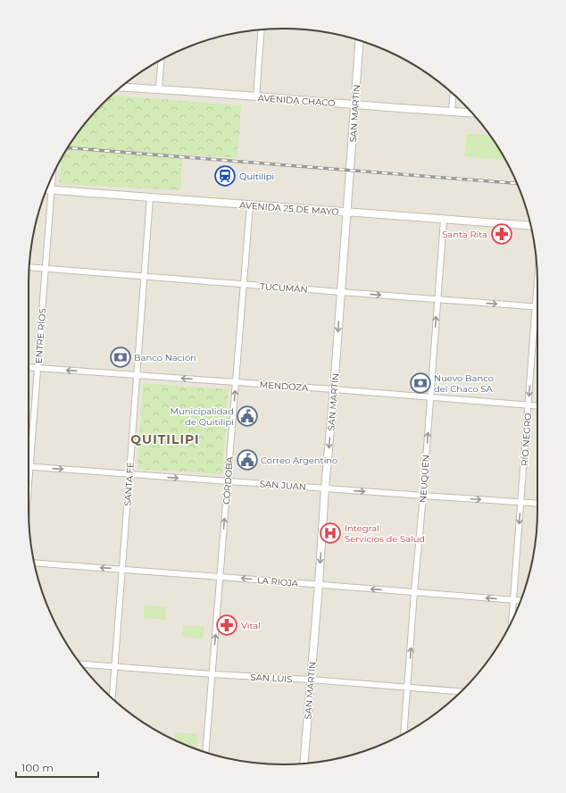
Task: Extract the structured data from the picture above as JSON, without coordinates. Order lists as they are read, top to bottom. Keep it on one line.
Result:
{"streets":{"street":["AVENIDA CHACO","SAN MARTÍN","AVENIDA 25 DE MAYO","TUCUMÁN","ENTRE RÍOS","MENDOZA","RÍO NEGRO","NEUQUÉN","CÓRDOBA","SANTA FE","SAN JUAN","LA RIOJA","SAN LUIS"]},"crossings":[["AVENIDA CHACO","SAN MARTÍN"],["SAN MARTÍN","AVENIDA 25 DE MAYO"],["SAN MARTÍN","TUCUMÁN"],["SAN MARTÍN","MENDOZA"],["SAN MARTÍN","SAN JUAN"],["SAN MARTÍN","LA RIOJA"],["SAN MARTÍN","SAN LUIS"],["AVENIDA 25 DE MAYO","ENTRE RÍOS"],["AVENIDA 25 DE MAYO","NEUQUÉN"],["AVENIDA 25 DE MAYO","CÓRDOBA"],["AVENIDA 25 DE MAYO","SANTA FE"],["TUCUMÁN","ENTRE RÍOS"],["TUCUMÁN","RÍO NEGRO"],["TUCUMÁN","NEUQUÉN"],["TUCUMÁN","CÓRDOBA"],["TUCUMÁN","SANTA FE"],["ENTRE RÍOS","MENDOZA"],["ENTRE RÍOS","SAN JUAN"],["MENDOZA","RÍO NEGRO"],["MENDOZA","NEUQUÉN"],["MENDOZA","CÓRDOBA"],["MENDOZA","SANTA FE"],["RÍO NEGRO","SAN JUAN"],["RÍO NEGRO","LA RIOJA"],["NEUQUÉN","SAN JUAN"],["NEUQUÉN","LA RIOJA"],["NEUQUÉN","SAN LUIS"],["CÓRDOBA","SAN JUAN"],["CÓRDOBA","LA RIOJA"],["CÓRDOBA","SAN LUIS"],["SANTA FE","SAN JUAN"],["SANTA FE","LA RIOJA"],["SANTA FE","SAN LUIS"]],"one_way":["SAN MARTÍN","TUCUMÁN","MENDOZA","RÍO NEGRO","NEUQUÉN","CÓRDOBA","SAN JUAN","LA RIOJA"],"districts":["QUITILIPI"],"places":{"station":["Quitilipi"],"pharmacy":["Santa Rita","Vital"],"bank":["Banco Nación","Nuevo Banco del Chaco SA"],"public building":["Municipalidad de Quitilipi","Correo Argentino"],"hospital":["Integral Servicios de Salud"]},"scale_bar":"100 m"}
